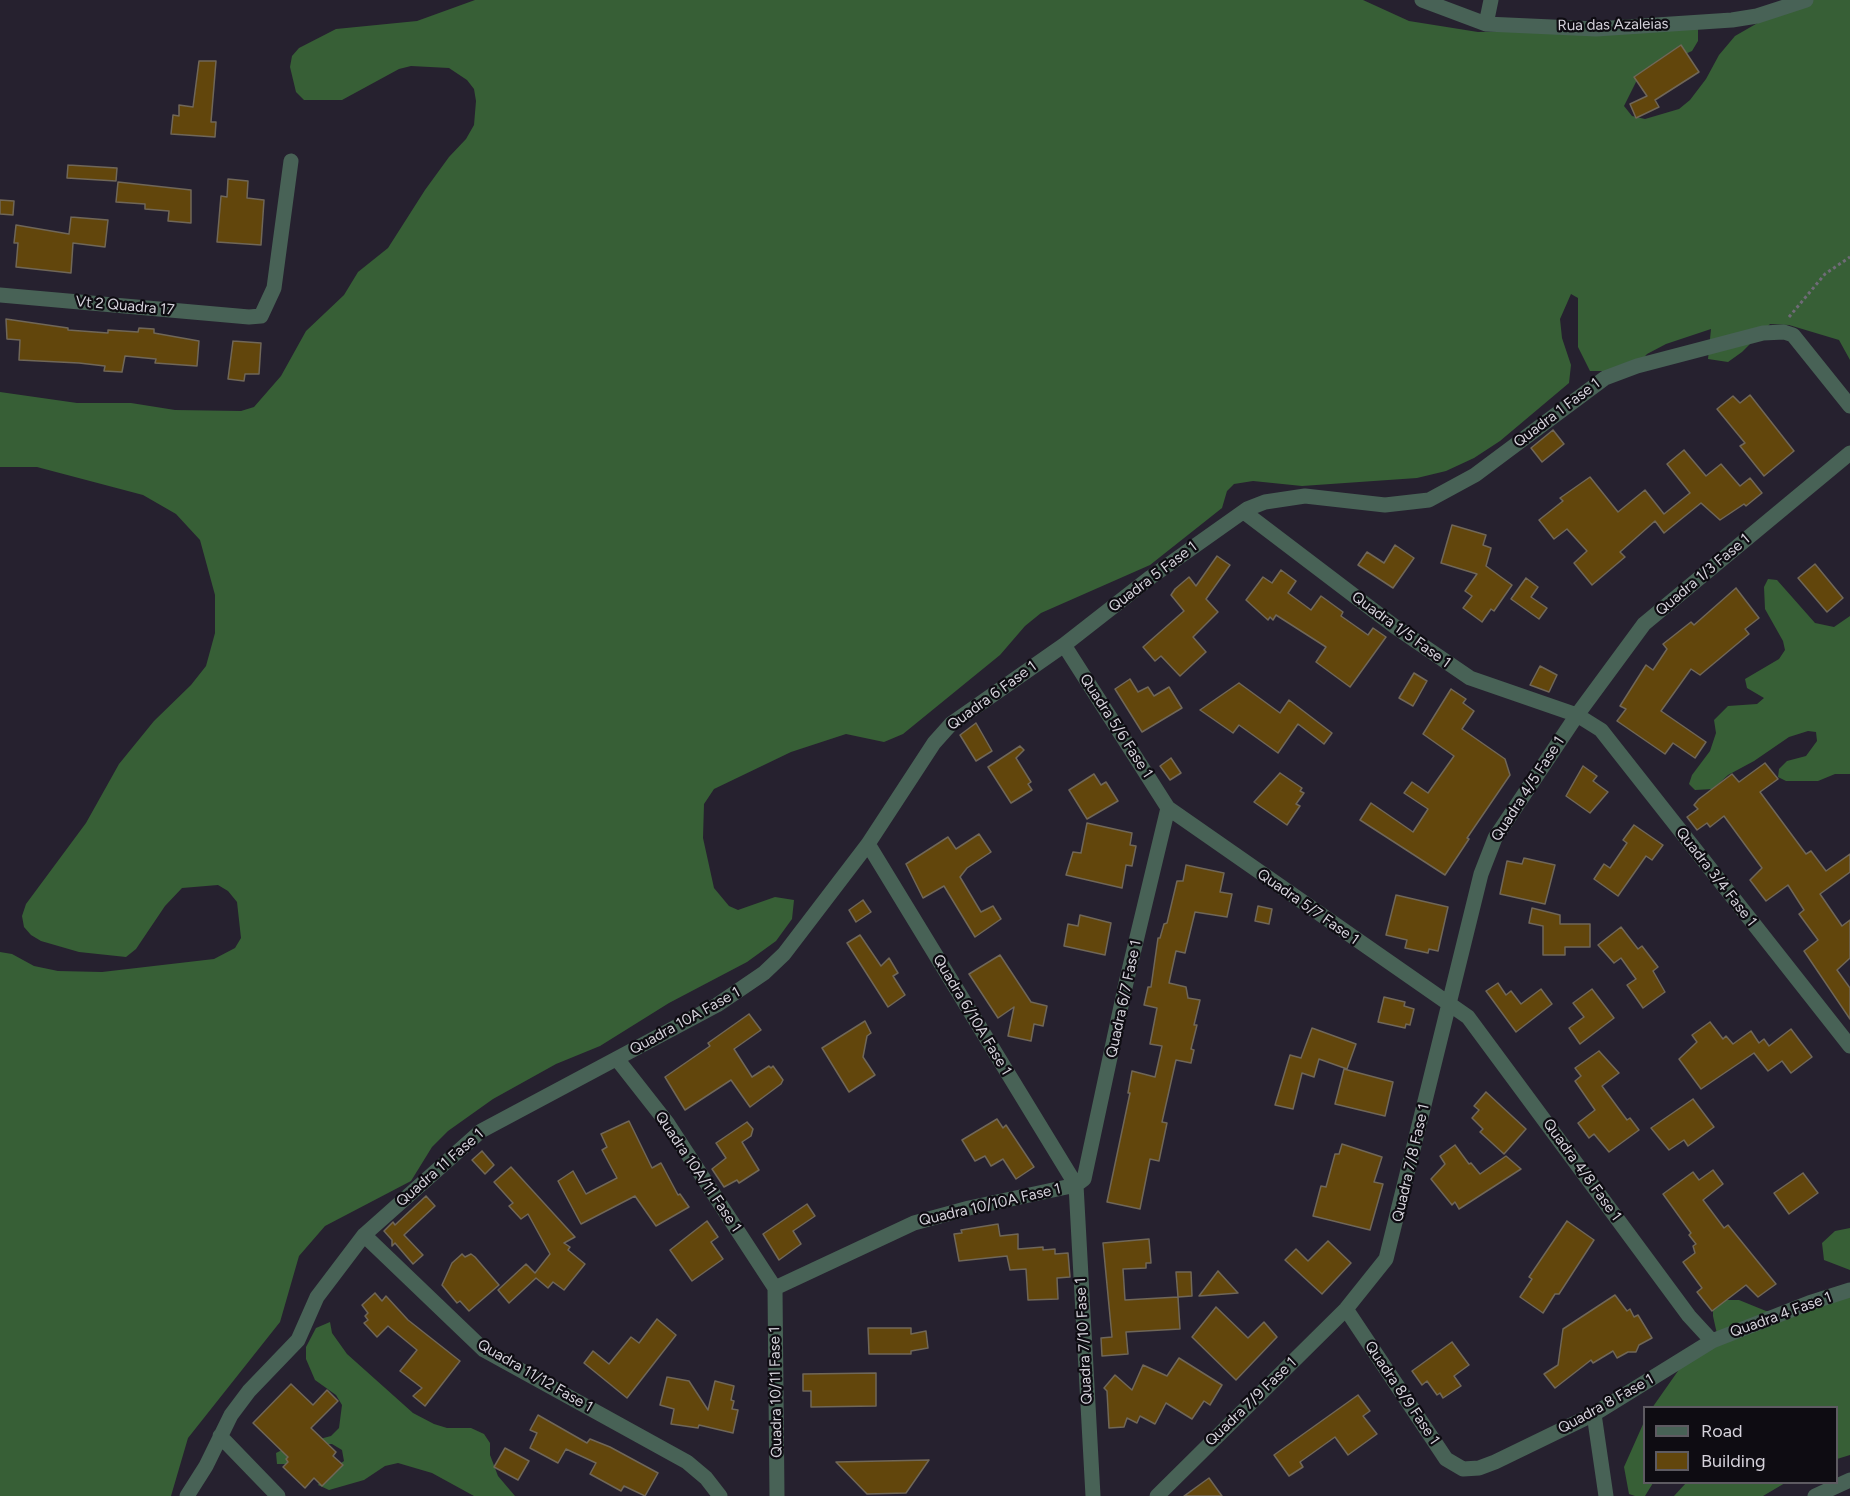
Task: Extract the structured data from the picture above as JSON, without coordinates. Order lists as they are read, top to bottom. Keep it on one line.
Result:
{"streets":{"street":["Rua das Azaleias","Vt 2 Quadra 17","Quadra 1 Fase 1","Quadra 1/3 Fase 1","Quadra 5 Fase 1","Quadra 1/5 Fase 1","Quadra 6 Fase 1","Quadra 5/6 Fase 1","Quadra 4/5 Fase 1","Quadra 3/4 Fase 1","Quadra 5/7 Fase 1","Quadra 6/7 Fase 1","Quadra 6/10A Fase 1","Quadra 10A Fase 1","Quadra 7/8 Fase 1","Quadra 11 Fase 1","Quadra 4/8 Fase 1","Quadra 10A/11 Fase 1","Quadra 10/10A Fase 1","Quadra 4 Fase 1","Quadra 7/10 Fase 1","Quadra 11/12 Fase 1","Quadra 10/11 Fase 1","Quadra 8/9 Fase 1","Quadra 7/9 Fase 1","Quadra 8 Fase 1"]},"crossings":[["Quadra 1 Fase 1","Quadra 5 Fase 1"],["Quadra 1 Fase 1","Quadra 1/5 Fase 1"],["Quadra 1/3 Fase 1","Quadra 1/5 Fase 1"],["Quadra 1/3 Fase 1","Quadra 4/5 Fase 1"],["Quadra 1/3 Fase 1","Quadra 3/4 Fase 1"],["Quadra 5 Fase 1","Quadra 1/5 Fase 1"],["Quadra 5 Fase 1","Quadra 6 Fase 1"],["Quadra 5 Fase 1","Quadra 5/6 Fase 1"],["Quadra 1/5 Fase 1","Quadra 4/5 Fase 1"],["Quadra 1/5 Fase 1","Quadra 3/4 Fase 1"],["Quadra 6 Fase 1","Quadra 5/6 Fase 1"],["Quadra 6 Fase 1","Quadra 6/10A Fase 1"],["Quadra 6 Fase 1","Quadra 10A Fase 1"],["Quadra 5/6 Fase 1","Quadra 5/7 Fase 1"],["Quadra 5/6 Fase 1","Quadra 6/7 Fase 1"],["Quadra 4/5 Fase 1","Quadra 3/4 Fase 1"],["Quadra 4/5 Fase 1","Quadra 5/7 Fase 1"],["Quadra 4/5 Fase 1","Quadra 7/8 Fase 1"],["Quadra 4/5 Fase 1","Quadra 4/8 Fase 1"],["Quadra 5/7 Fase 1","Quadra 6/7 Fase 1"],["Quadra 5/7 Fase 1","Quadra 7/8 Fase 1"],["Quadra 5/7 Fase 1","Quadra 4/8 Fase 1"],["Quadra 6/7 Fase 1","Quadra 6/10A Fase 1"],["Quadra 6/7 Fase 1","Quadra 10/10A Fase 1"],["Quadra 6/7 Fase 1","Quadra 7/10 Fase 1"],["Quadra 6/10A Fase 1","Quadra 10A Fase 1"],["Quadra 6/10A Fase 1","Quadra 10/10A Fase 1"],["Quadra 6/10A Fase 1","Quadra 7/10 Fase 1"],["Quadra 10A Fase 1","Quadra 11 Fase 1"],["Quadra 10A Fase 1","Quadra 10A/11 Fase 1"],["Quadra 7/8 Fase 1","Quadra 4/8 Fase 1"],["Quadra 7/8 Fase 1","Quadra 8/9 Fase 1"],["Quadra 7/8 Fase 1","Quadra 7/9 Fase 1"],["Quadra 11 Fase 1","Quadra 10A/11 Fase 1"],["Quadra 11 Fase 1","Quadra 11/12 Fase 1"],["Quadra 4/8 Fase 1","Quadra 4 Fase 1"],["Quadra 4/8 Fase 1","Quadra 8 Fase 1"],["Quadra 10A/11 Fase 1","Quadra 10/10A Fase 1"],["Quadra 10A/11 Fase 1","Quadra 10/11 Fase 1"],["Quadra 10/10A Fase 1","Quadra 7/10 Fase 1"],["Quadra 10/10A Fase 1","Quadra 10/11 Fase 1"],["Quadra 4 Fase 1","Quadra 8 Fase 1"],["Quadra 8/9 Fase 1","Quadra 7/9 Fase 1"],["Quadra 8/9 Fase 1","Quadra 8 Fase 1"]],"legend":["Road","Building"]}
